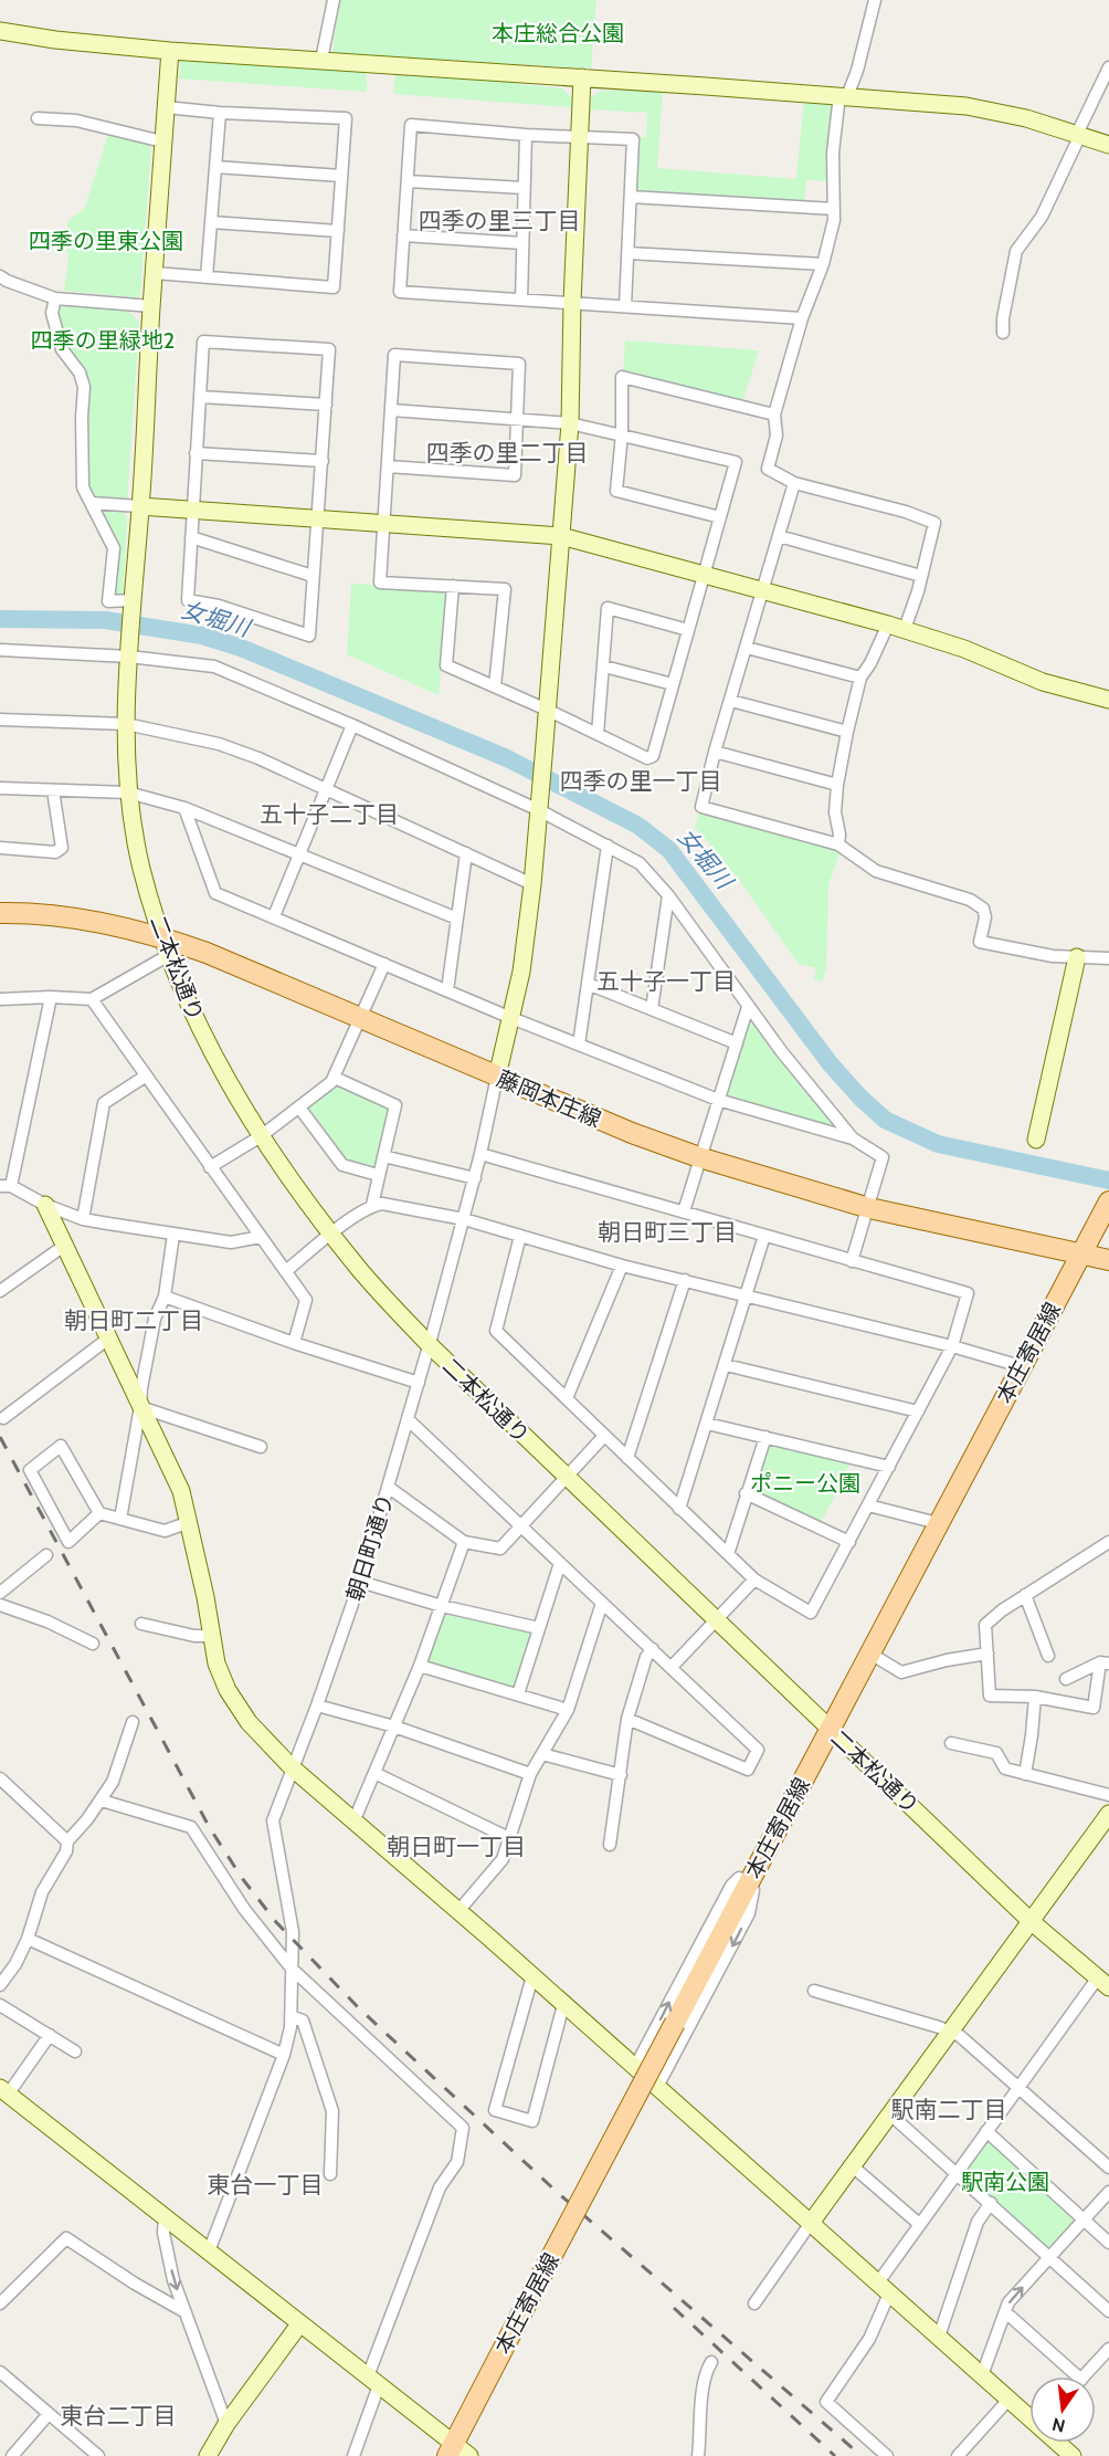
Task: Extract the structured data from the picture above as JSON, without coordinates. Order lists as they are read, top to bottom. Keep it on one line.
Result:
{"streets":{"main road":["藤岡本庄線","本庄寄居線"],"street":["二本松通り","朝日町通り"]},"crossings":[["二本松通り","藤岡本庄線"],["二本松通り","本庄寄居線"],["二本松通り","朝日町通り"],["藤岡本庄線","本庄寄居線"],["藤岡本庄線","朝日町通り"]],"districts":["四季の里三丁目","四季の里二丁目","四季の里一丁目","五十子二丁目","五十子一丁目","朝日町三丁目","朝日町二丁目","朝日町一丁目","駅南二丁目","東台一丁目","東台二丁目"],"water":["女堀川"],"parks":["本庄総合公園","四季の里東公園","四季の里緑地2","ポニー公園","駅南公園"],"north":"bottom"}
